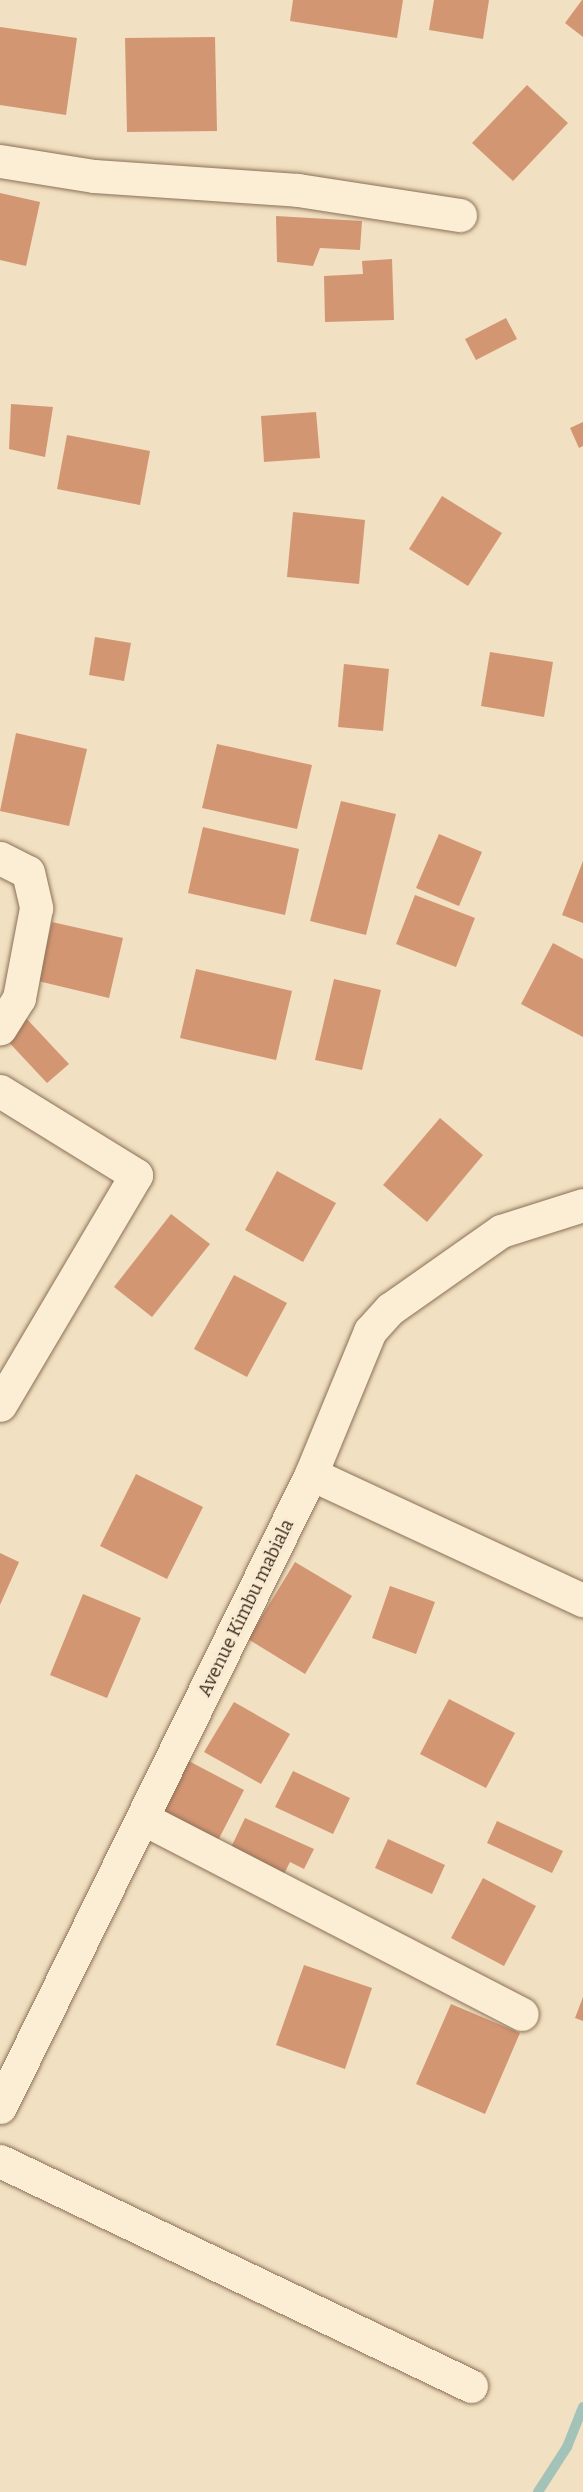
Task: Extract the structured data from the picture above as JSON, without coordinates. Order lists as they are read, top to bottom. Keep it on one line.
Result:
{"streets":{"street":["Avenue Kimbu mabiala"]}}
